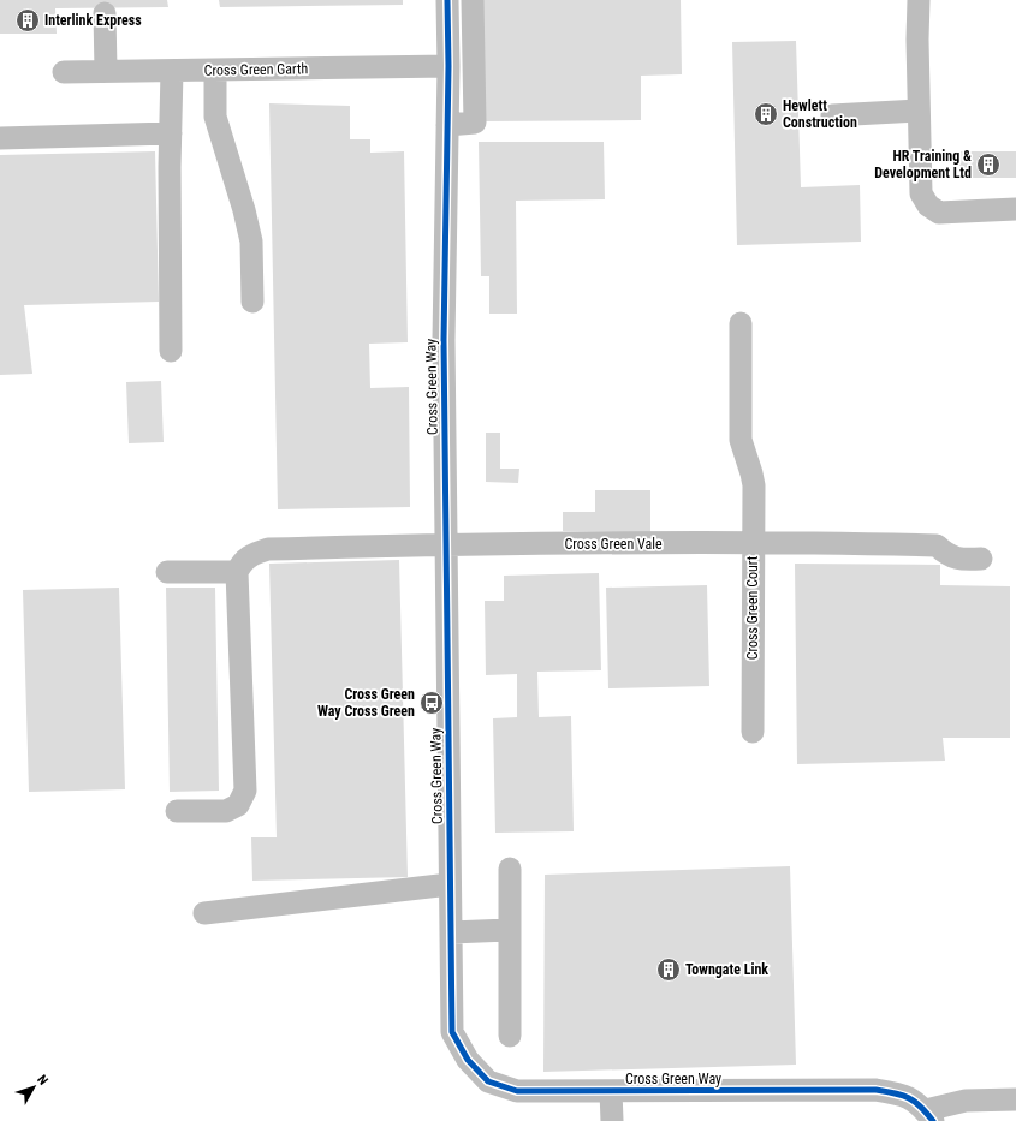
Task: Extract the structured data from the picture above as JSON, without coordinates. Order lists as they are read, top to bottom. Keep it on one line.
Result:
{"streets":{"street":["Cross Green Garth","Cross Green Way","Cross Green Vale","Cross Green Court"]},"crossings":[["Cross Green Garth","Cross Green Way"],["Cross Green Way","Cross Green Vale"],["Cross Green Vale","Cross Green Court"]],"places":{"building":["Interlink Express","Hewlett Construction","HR Training & Development Ltd","Towngate Link"],"bus stop":["Cross Green Way Cross Green"]},"north":"top right"}
